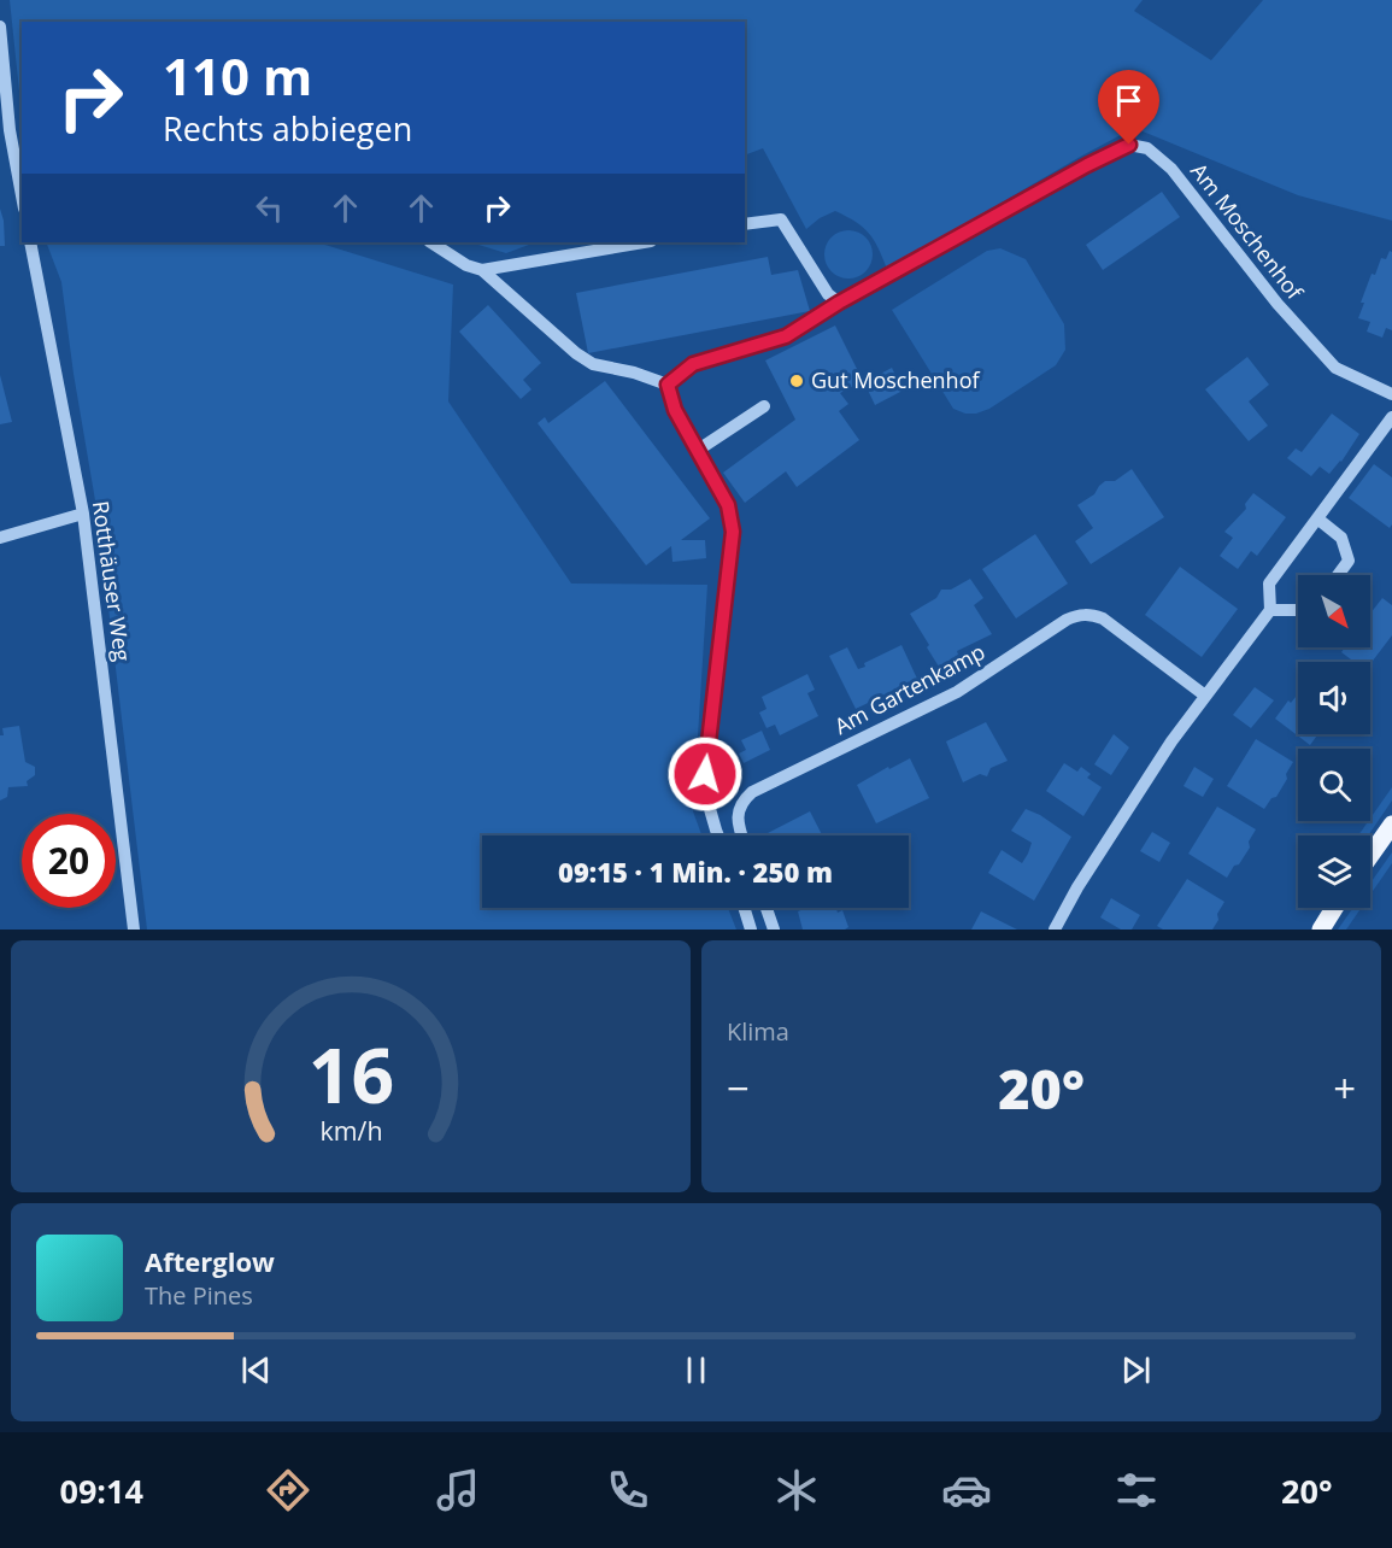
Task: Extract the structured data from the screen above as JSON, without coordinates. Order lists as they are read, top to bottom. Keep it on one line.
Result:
{"streets":{"street":["Am Moschenhof","Rotthäuser Weg","Am Gartenkamp"]},"places":["Gut Moschenhof"],"north":"bottom right","page":{"turn":["110 m","Rechts abbiegen"],"limit":"20","trip":"09:15 · 1 Min. · 250 m","tile":"Klima","heat":["−","20°","+"],"song":["Afterglow","The Pines"],"tabs":["09:14","20°"],"gauge":["16","km/h"]}}
